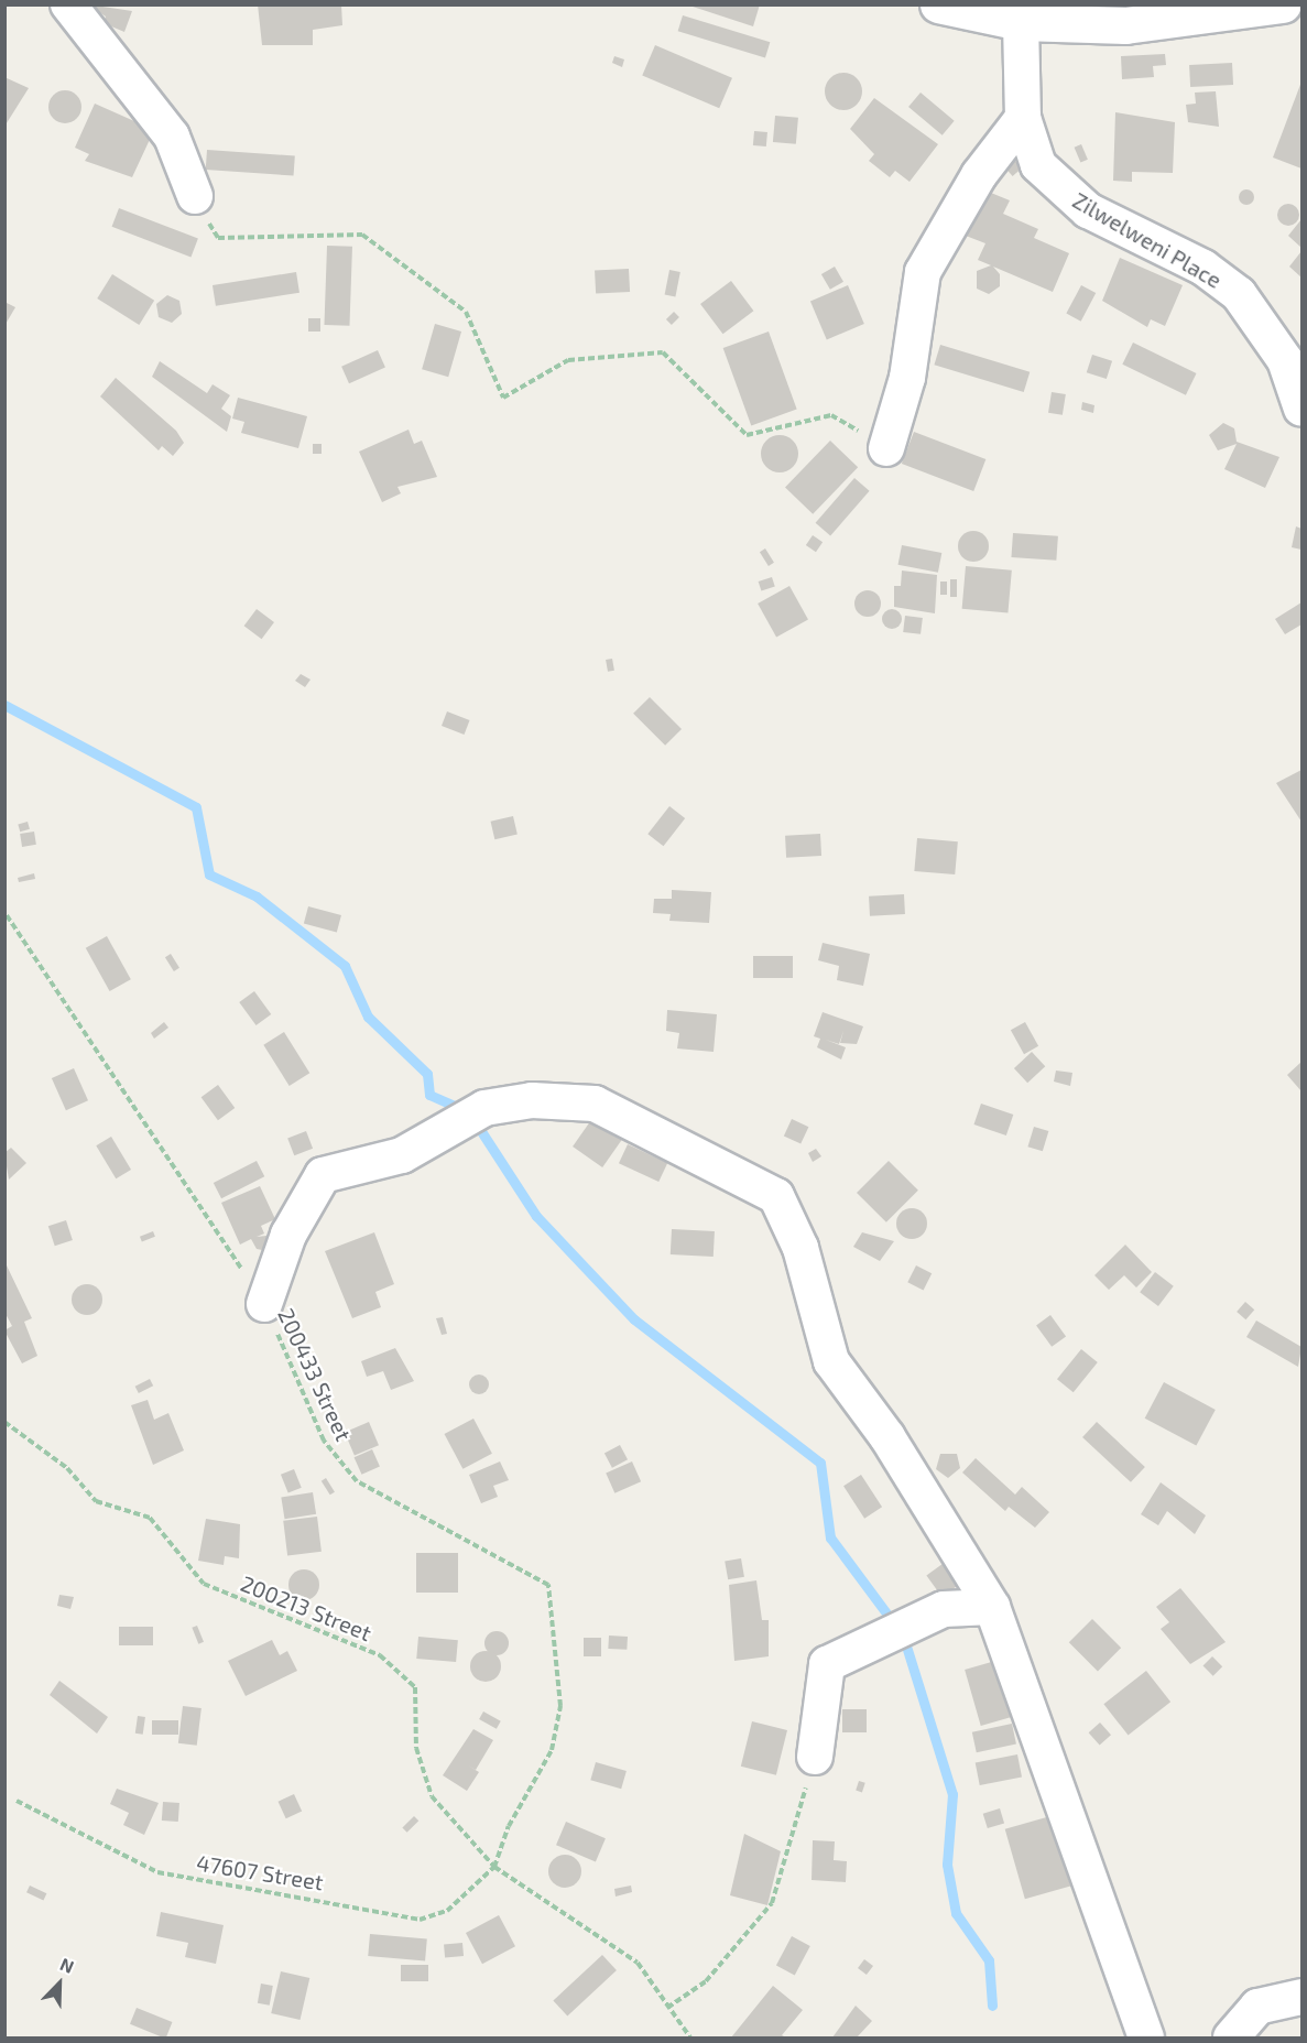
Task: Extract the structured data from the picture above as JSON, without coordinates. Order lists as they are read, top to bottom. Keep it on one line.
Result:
{"streets":{"street":["Zilwelweni Place"],"path":["200433 Street","200213 Street","47607 Street"]},"crossings":[["200433 Street","200213 Street"],["200433 Street","47607 Street"],["200213 Street","47607 Street"]],"north":"top right"}
